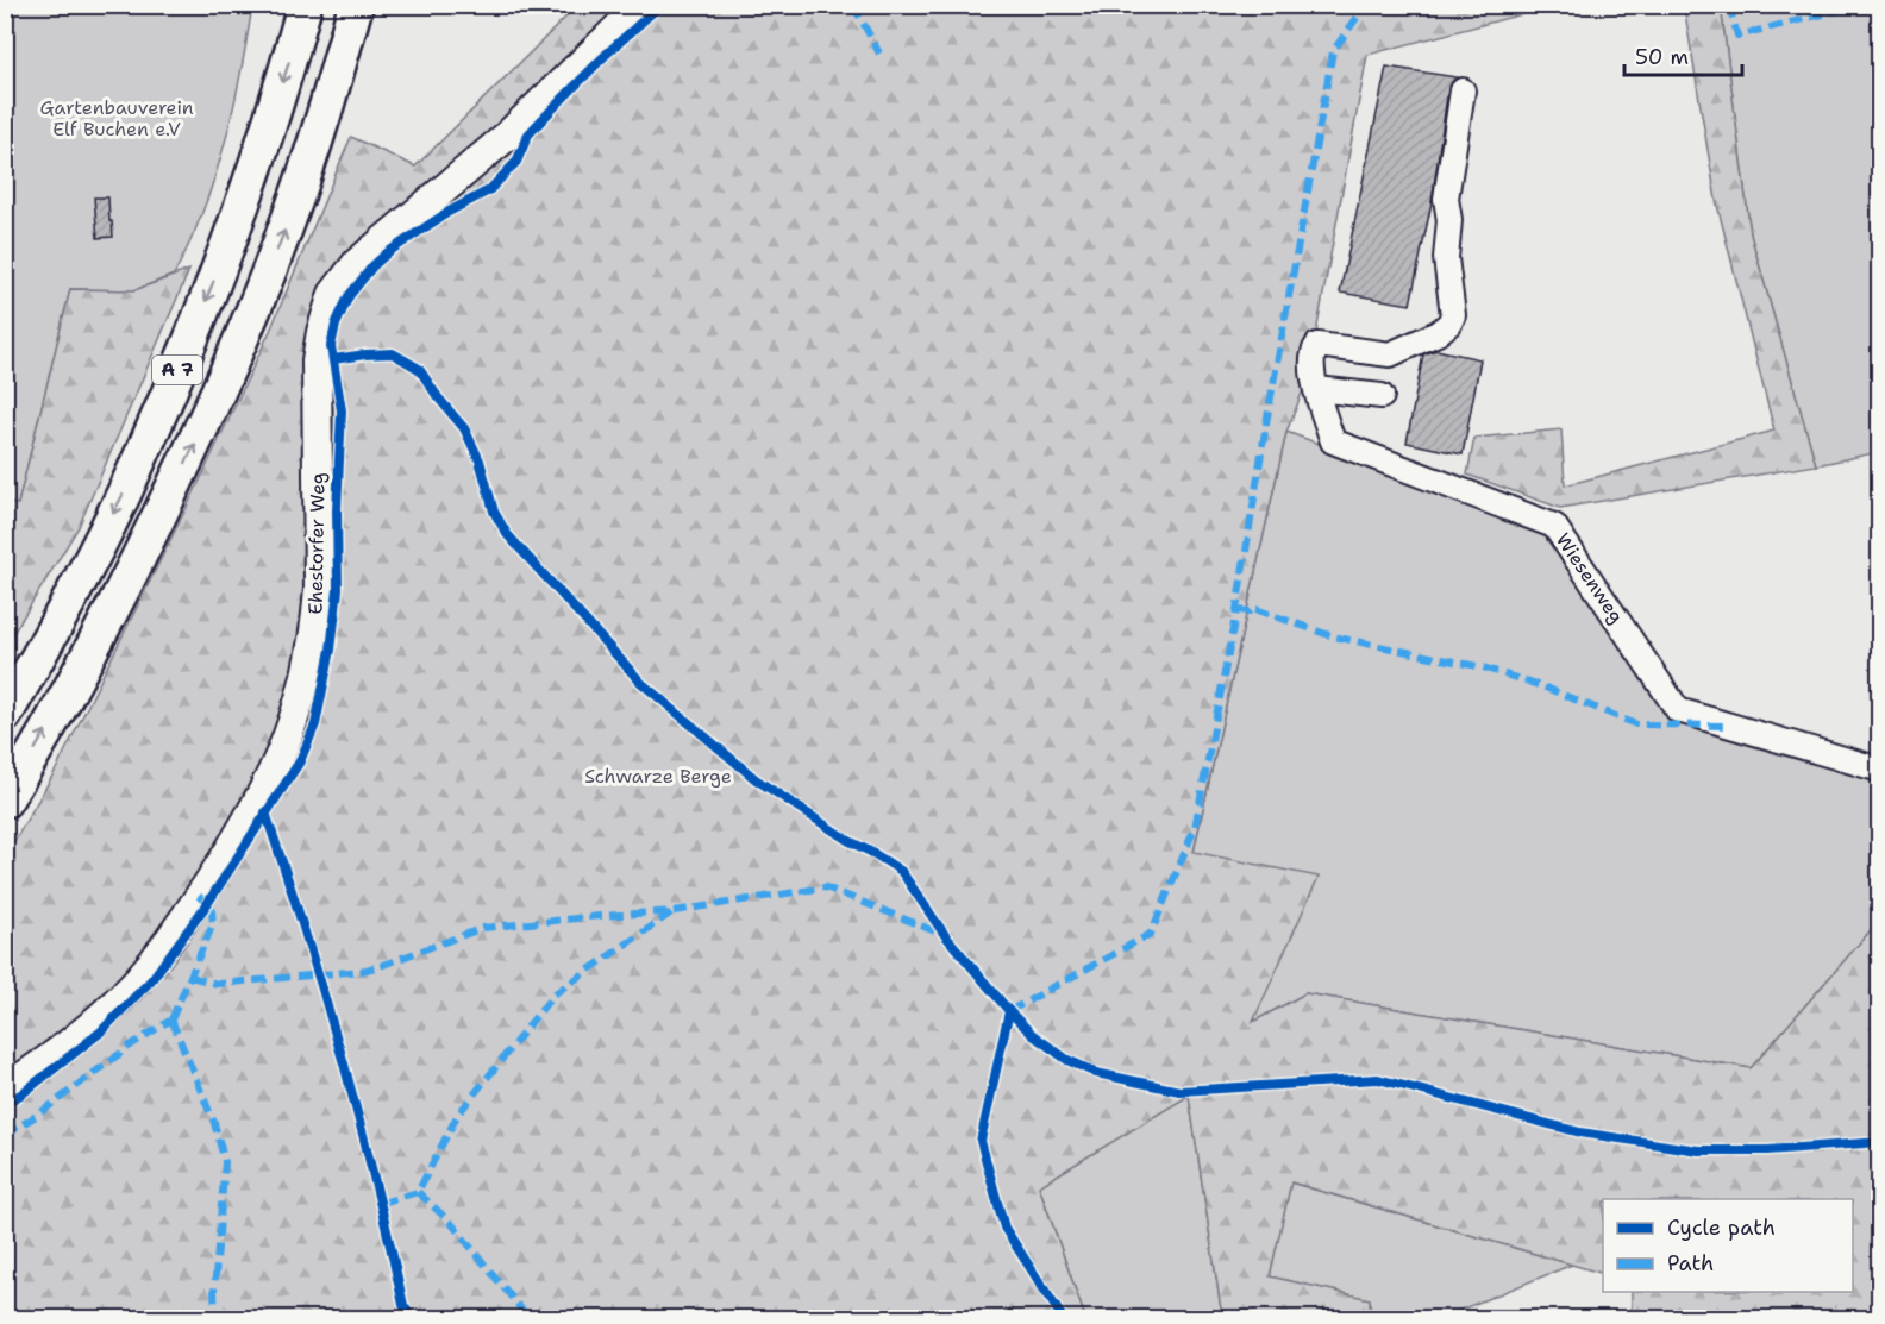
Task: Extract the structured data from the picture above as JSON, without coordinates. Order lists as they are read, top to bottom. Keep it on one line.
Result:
{"streets":{"highway":["A 7"],"main road":["Ehestorfer Weg"],"street":["Wiesenweg"]},"parks":["Gartenbauverein Elf Buchen e.V","Schwarze Berge"],"legend":["Cycle path","Path"],"scale_bar":"50 m"}
